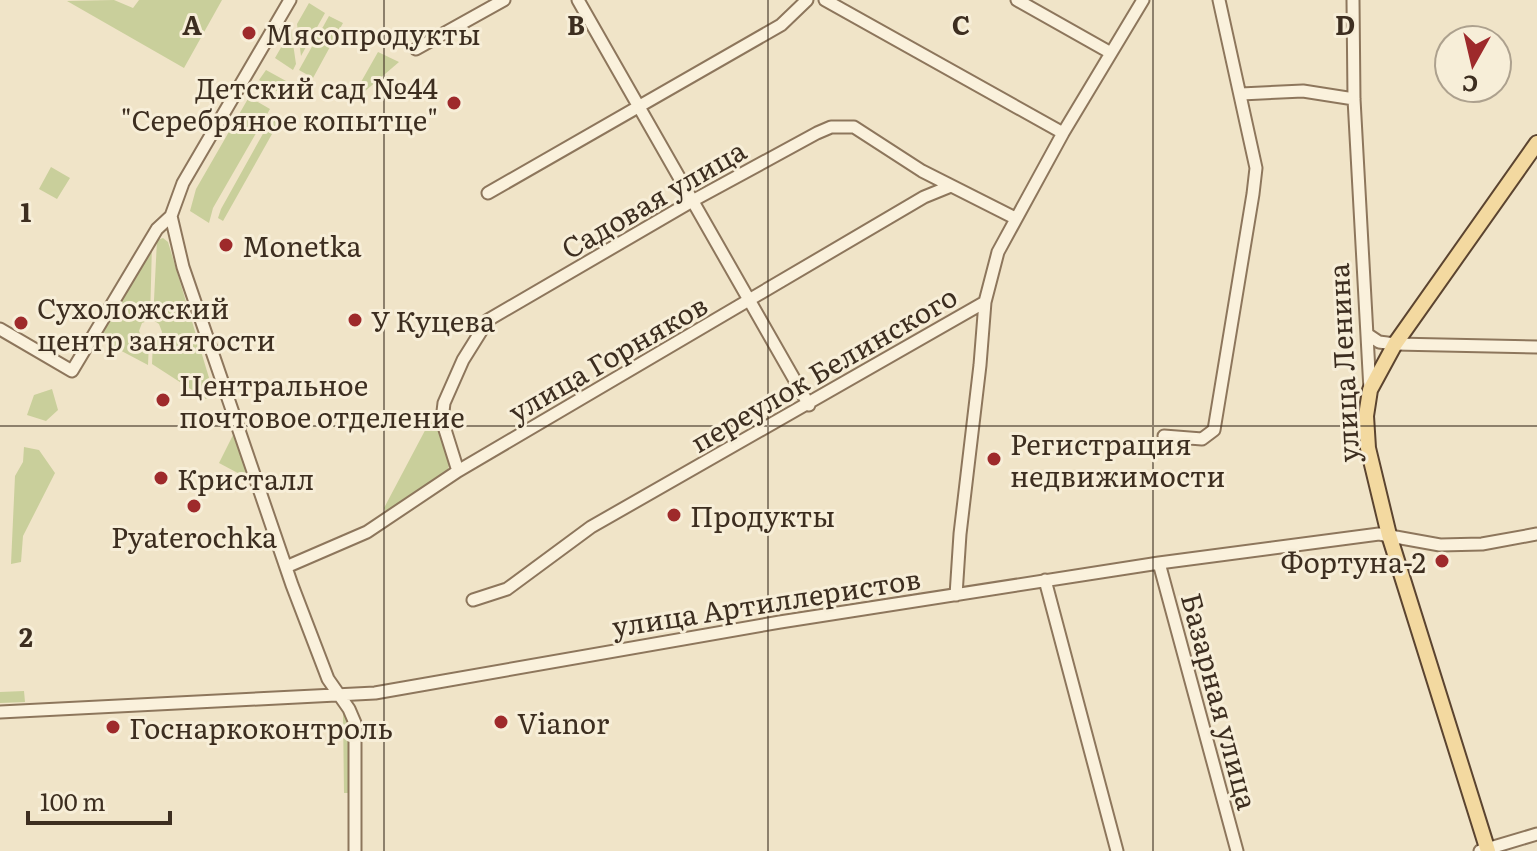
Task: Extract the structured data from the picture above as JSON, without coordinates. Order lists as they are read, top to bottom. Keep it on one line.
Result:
{"streets":{"main road":["улица Ленина"],"street":["Садовая улица","улица Горняков","переулок Белинского","улица Артиллеристов","Базарная улица"]},"crossings":[["Садовая улица","улица Горняков"],["улица Ленина","улица Артиллеристов"],["улица Артиллеристов","Базарная улица"]],"places":["Мясопродукты","Детский сад №44 \"Серебряное копытце\"","Monetka","У Куцева","Сухоложский центр занятости","Центральное почтовое отделение","Регистрация недвижимости","Кристалл","Pyaterochka","Продукты","Фортуна-2","Vianor","Госнаркоконтроль"],"scale_bar":"100 m","north":"bottom","grid":{"columns":["A","B","C","D"],"rows":["1","2"]}}
